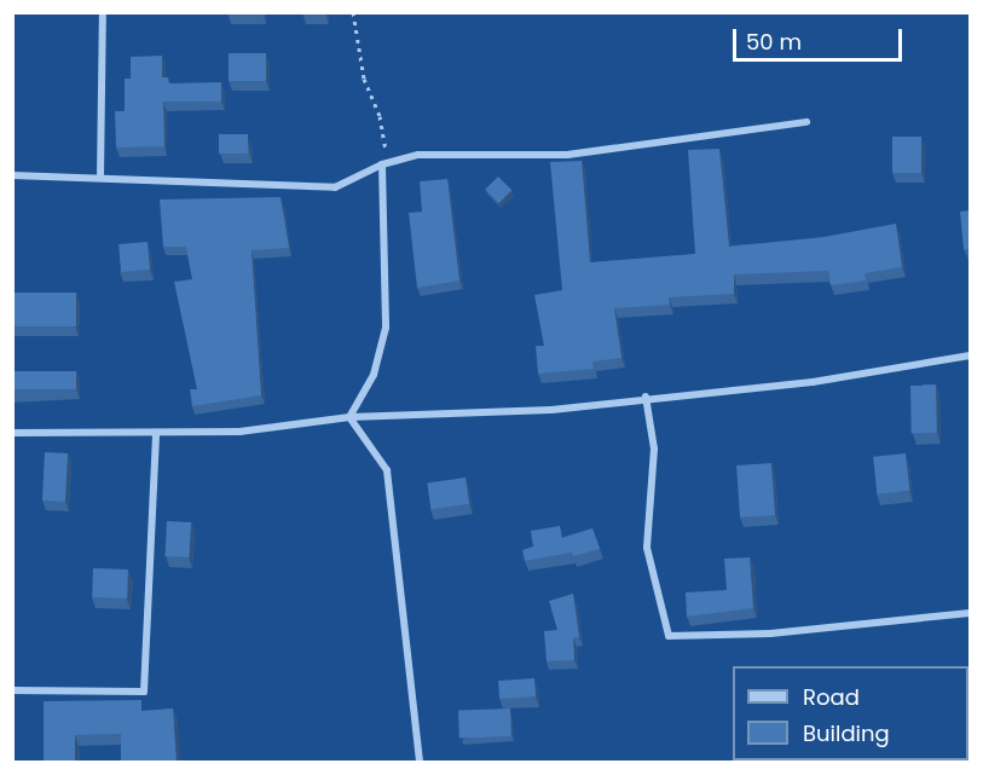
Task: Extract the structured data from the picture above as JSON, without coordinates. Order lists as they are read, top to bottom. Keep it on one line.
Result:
{"legend":["Road","Building"],"scale_bar":"50 m"}
